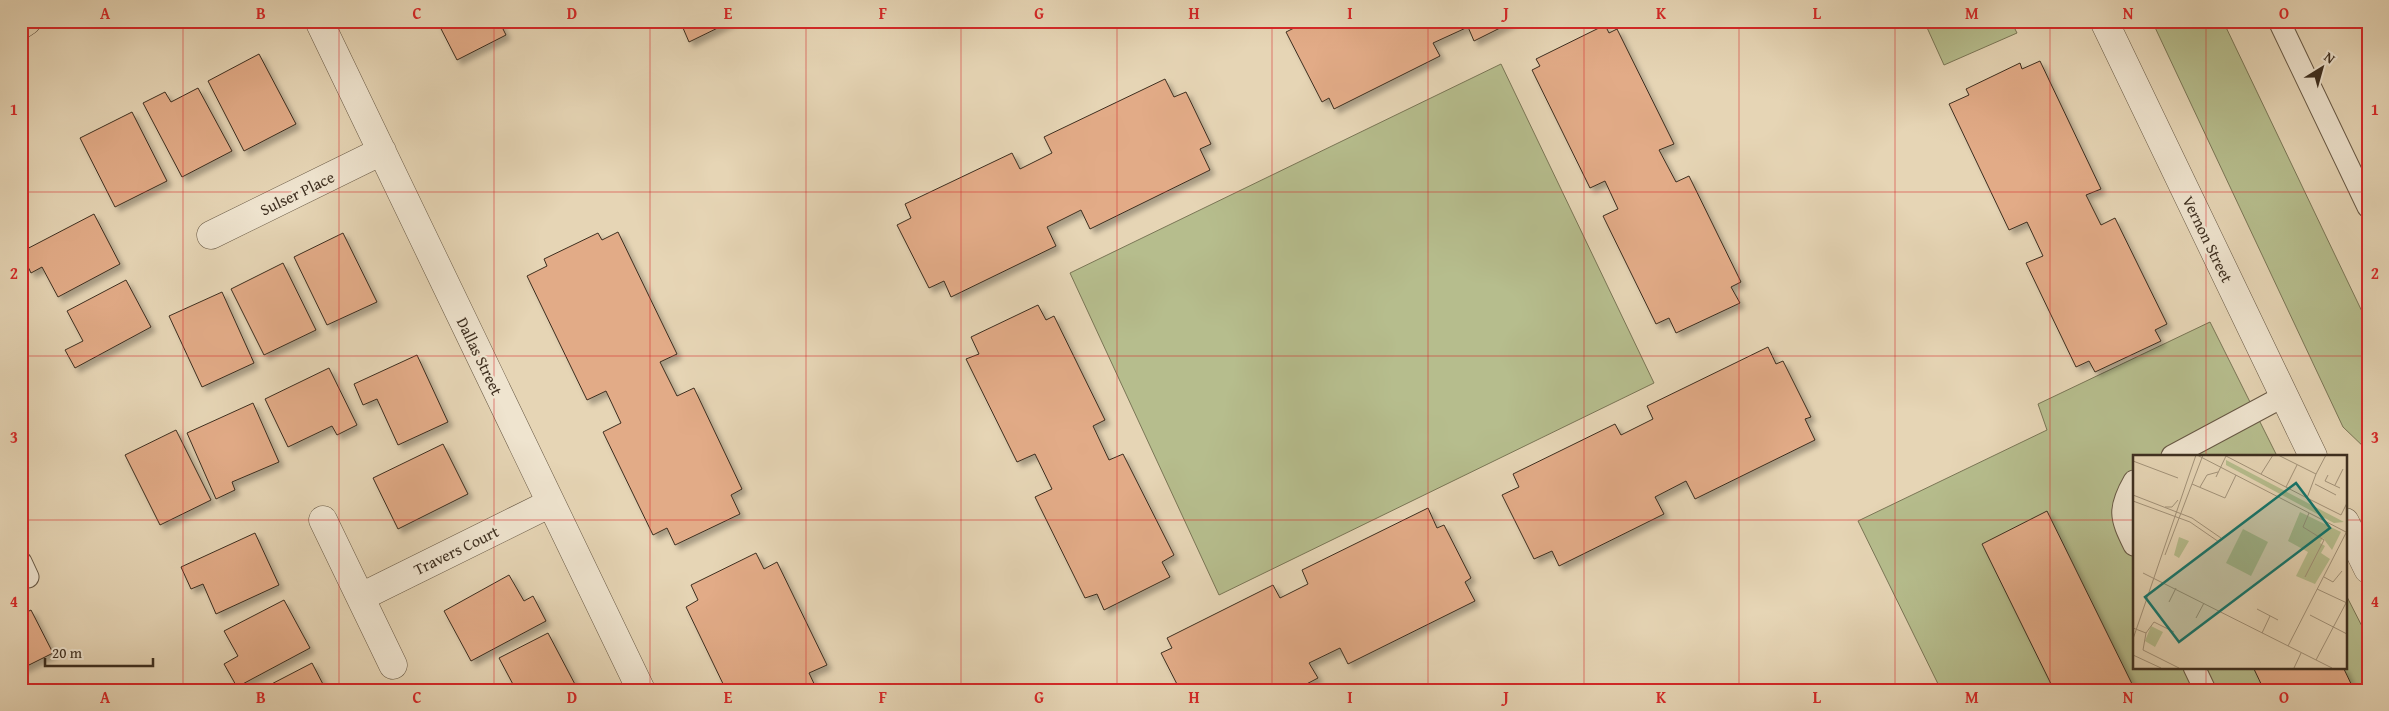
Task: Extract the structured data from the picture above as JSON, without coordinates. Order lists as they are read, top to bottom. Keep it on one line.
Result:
{"streets":{"street":["Sulser Place","Vernon Street","Dallas Street","Travers Court"]},"crossings":[["Sulser Place","Dallas Street"],["Dallas Street","Travers Court"]],"scale_bar":"20 m","north":"top right","grid":{"columns":["A","B","C","D","E","F","G","H","I","J","K","L","M","N","O"],"rows":["1","2","3","4"]}}
